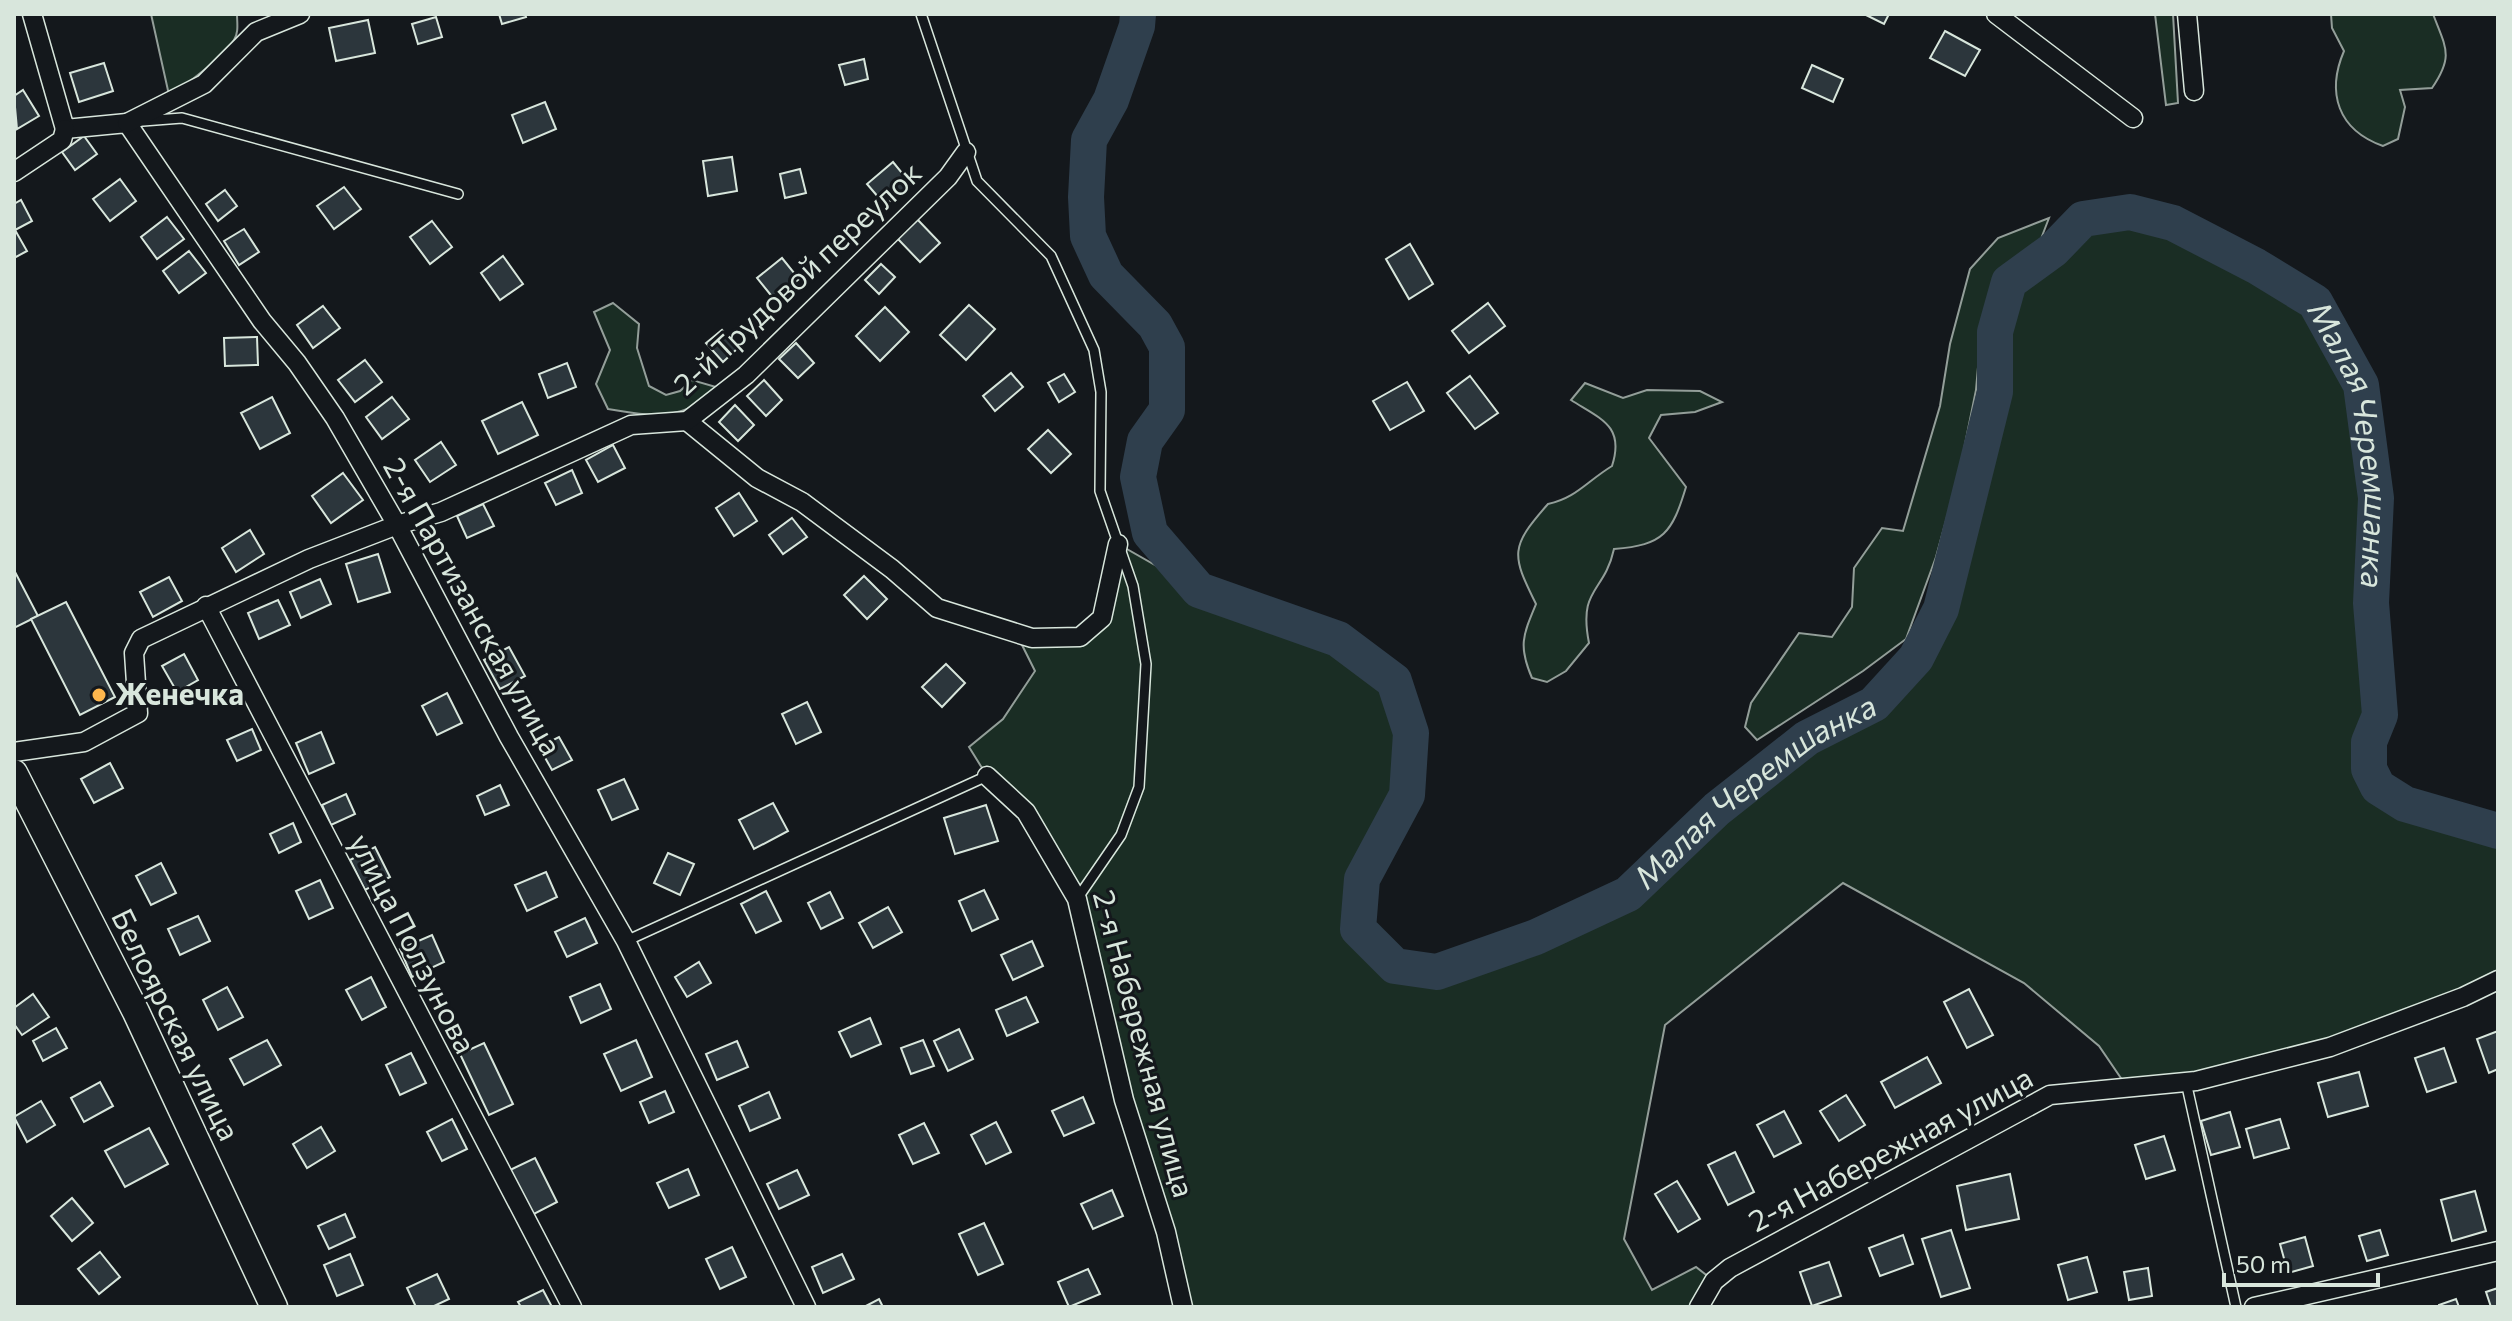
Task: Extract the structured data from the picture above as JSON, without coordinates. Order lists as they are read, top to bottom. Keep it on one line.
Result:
{"streets":{"street":["2-й Трудовой переулок","2-я Партизанская улица","улица Ползунова","Белоярская улица","2-я Набережная улица"]},"crossings":[["2-й Трудовой переулок","2-я Партизанская улица"],["2-й Трудовой переулок","улица Ползунова"]],"water":["Малая Черемшанка"],"places":["Женечка"],"scale_bar":"50 m"}
